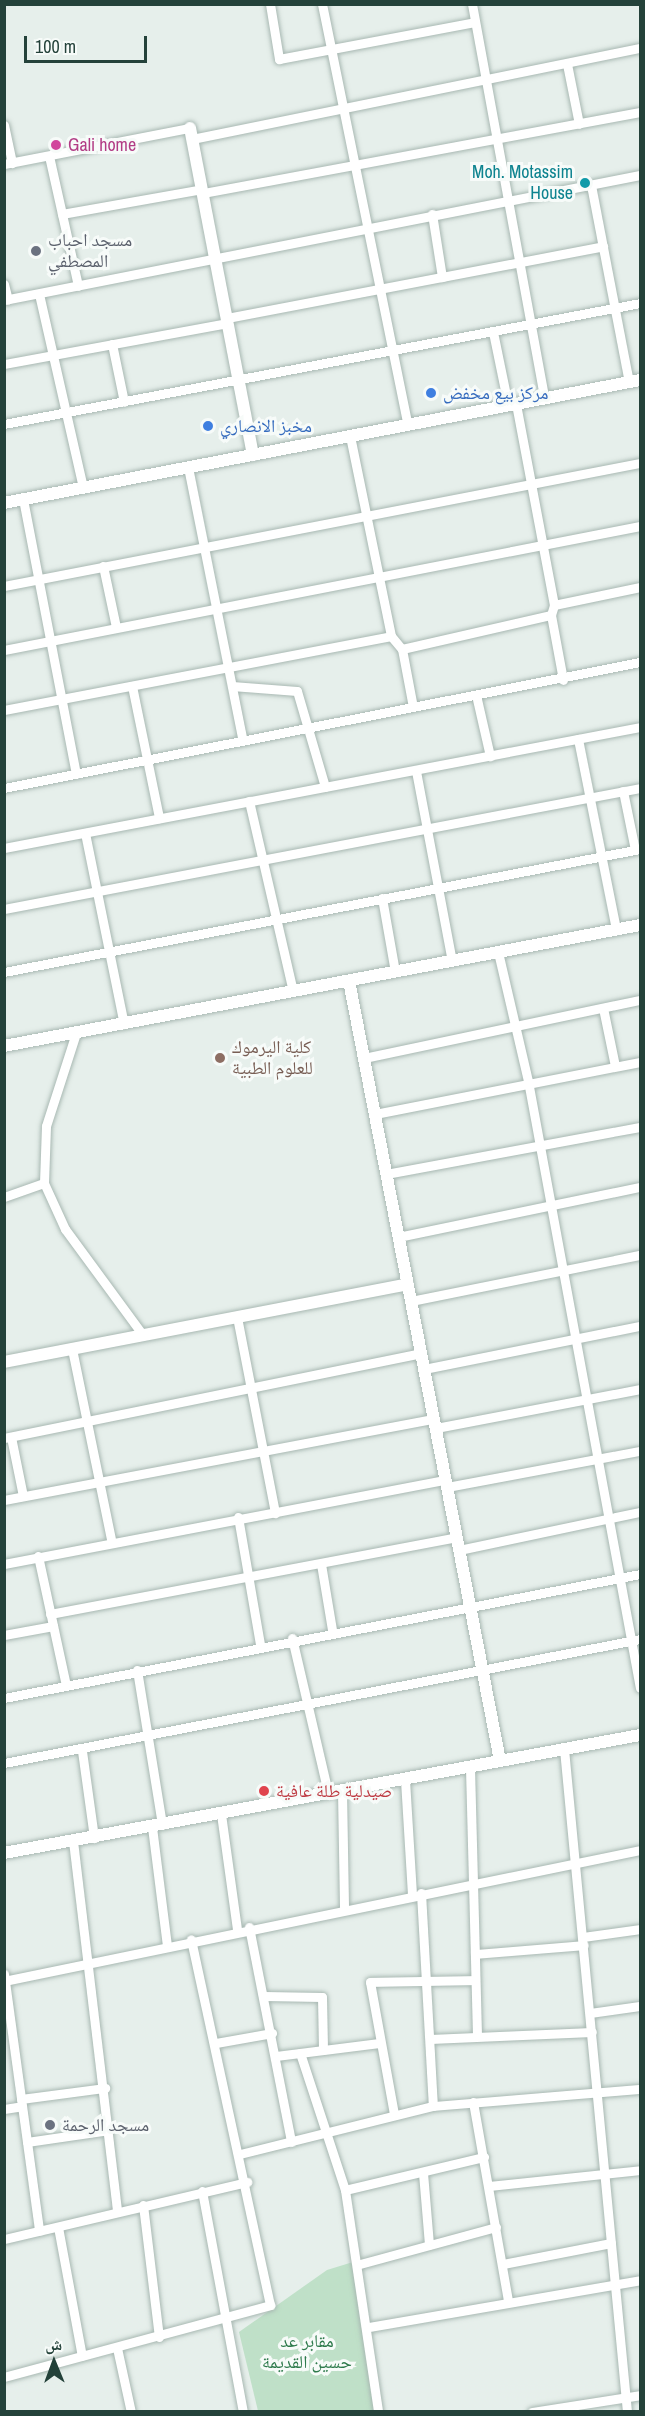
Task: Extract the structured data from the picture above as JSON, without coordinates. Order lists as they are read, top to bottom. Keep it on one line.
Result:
{"parks":["مقابر عد حسين القديمة"],"places":["Gali home","Moh. Motassim House","مسجد احباب المصطفي","مركز بيع مخفض","مخبز الانصاري","كلية اليرموك للعلوم الطبية","صيدلية طلة عافية","مسجد الرحمة"],"scale_bar":"100 m","north":"top"}
